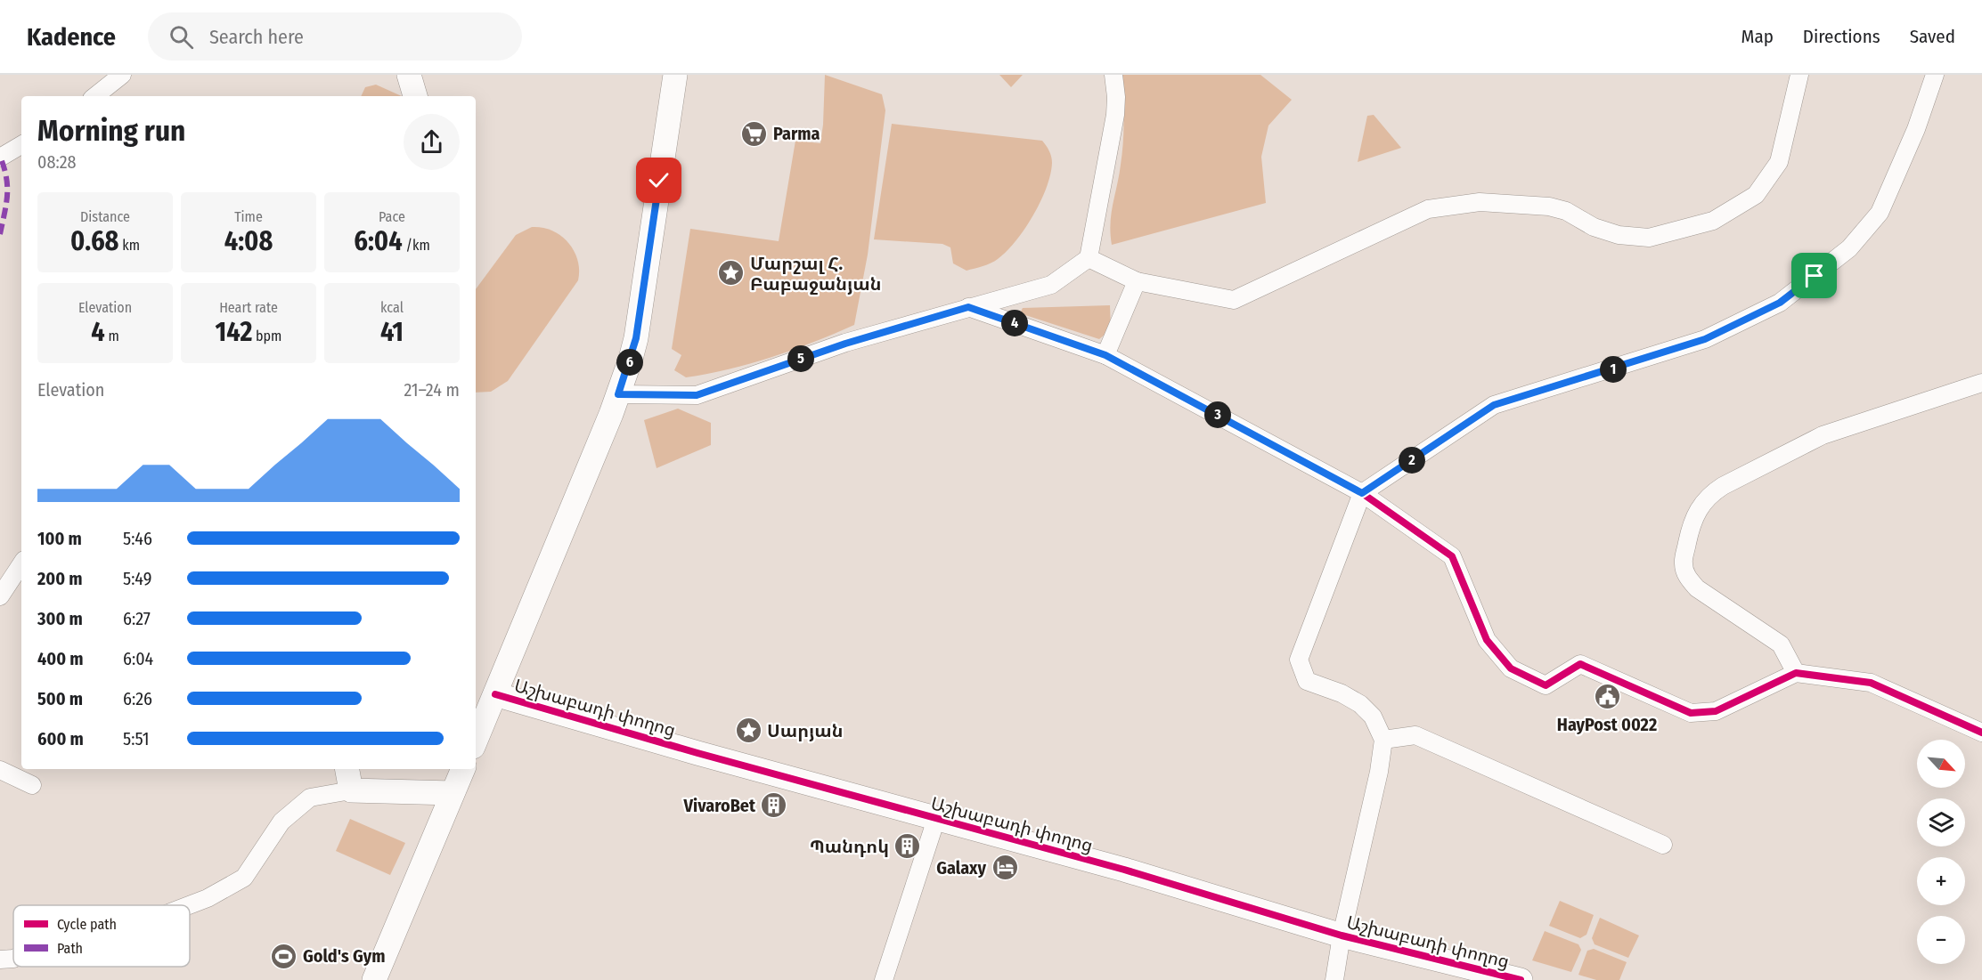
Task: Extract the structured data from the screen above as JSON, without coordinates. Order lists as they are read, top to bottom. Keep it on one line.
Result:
{"streets":{"street":["Աշխաբադի փողոց"]},"places":{"supermarket":["Parma"],"place":["Մարշալ Հ. Բաբաջանյան","Սարյան"],"public building":["HayPost 0022"],"building":["VivaroBet","Պանդոկ"],"hotel":["Galaxy"],"sports":["Gold's Gym"]},"legend":["Cycle path","Path"],"north":"bottom right","page":{"header":"Kadence","search":"Search here","nav":["Map","Directions","Saved"],"heading":["Morning run","08:28"],"stats":[["Distance","0.68 km"],["Time","4:08"],["Pace","6:04 /km"],["Elevation","4 m"],["Heart rate","142 bpm"],["kcal","41"]],"pins":["4","5","6","1","3","2"],"chart":["Elevation","21–24 m"],"list":[{"name":"100 m","note":"5:46"},{"name":"200 m","note":"5:49"},{"name":"300 m","note":"6:27"},{"name":"400 m","note":"6:04"},{"name":"500 m","note":"6:26"},{"name":"600 m","note":"5:51"}],"map_buttons":["+","−"]}}
